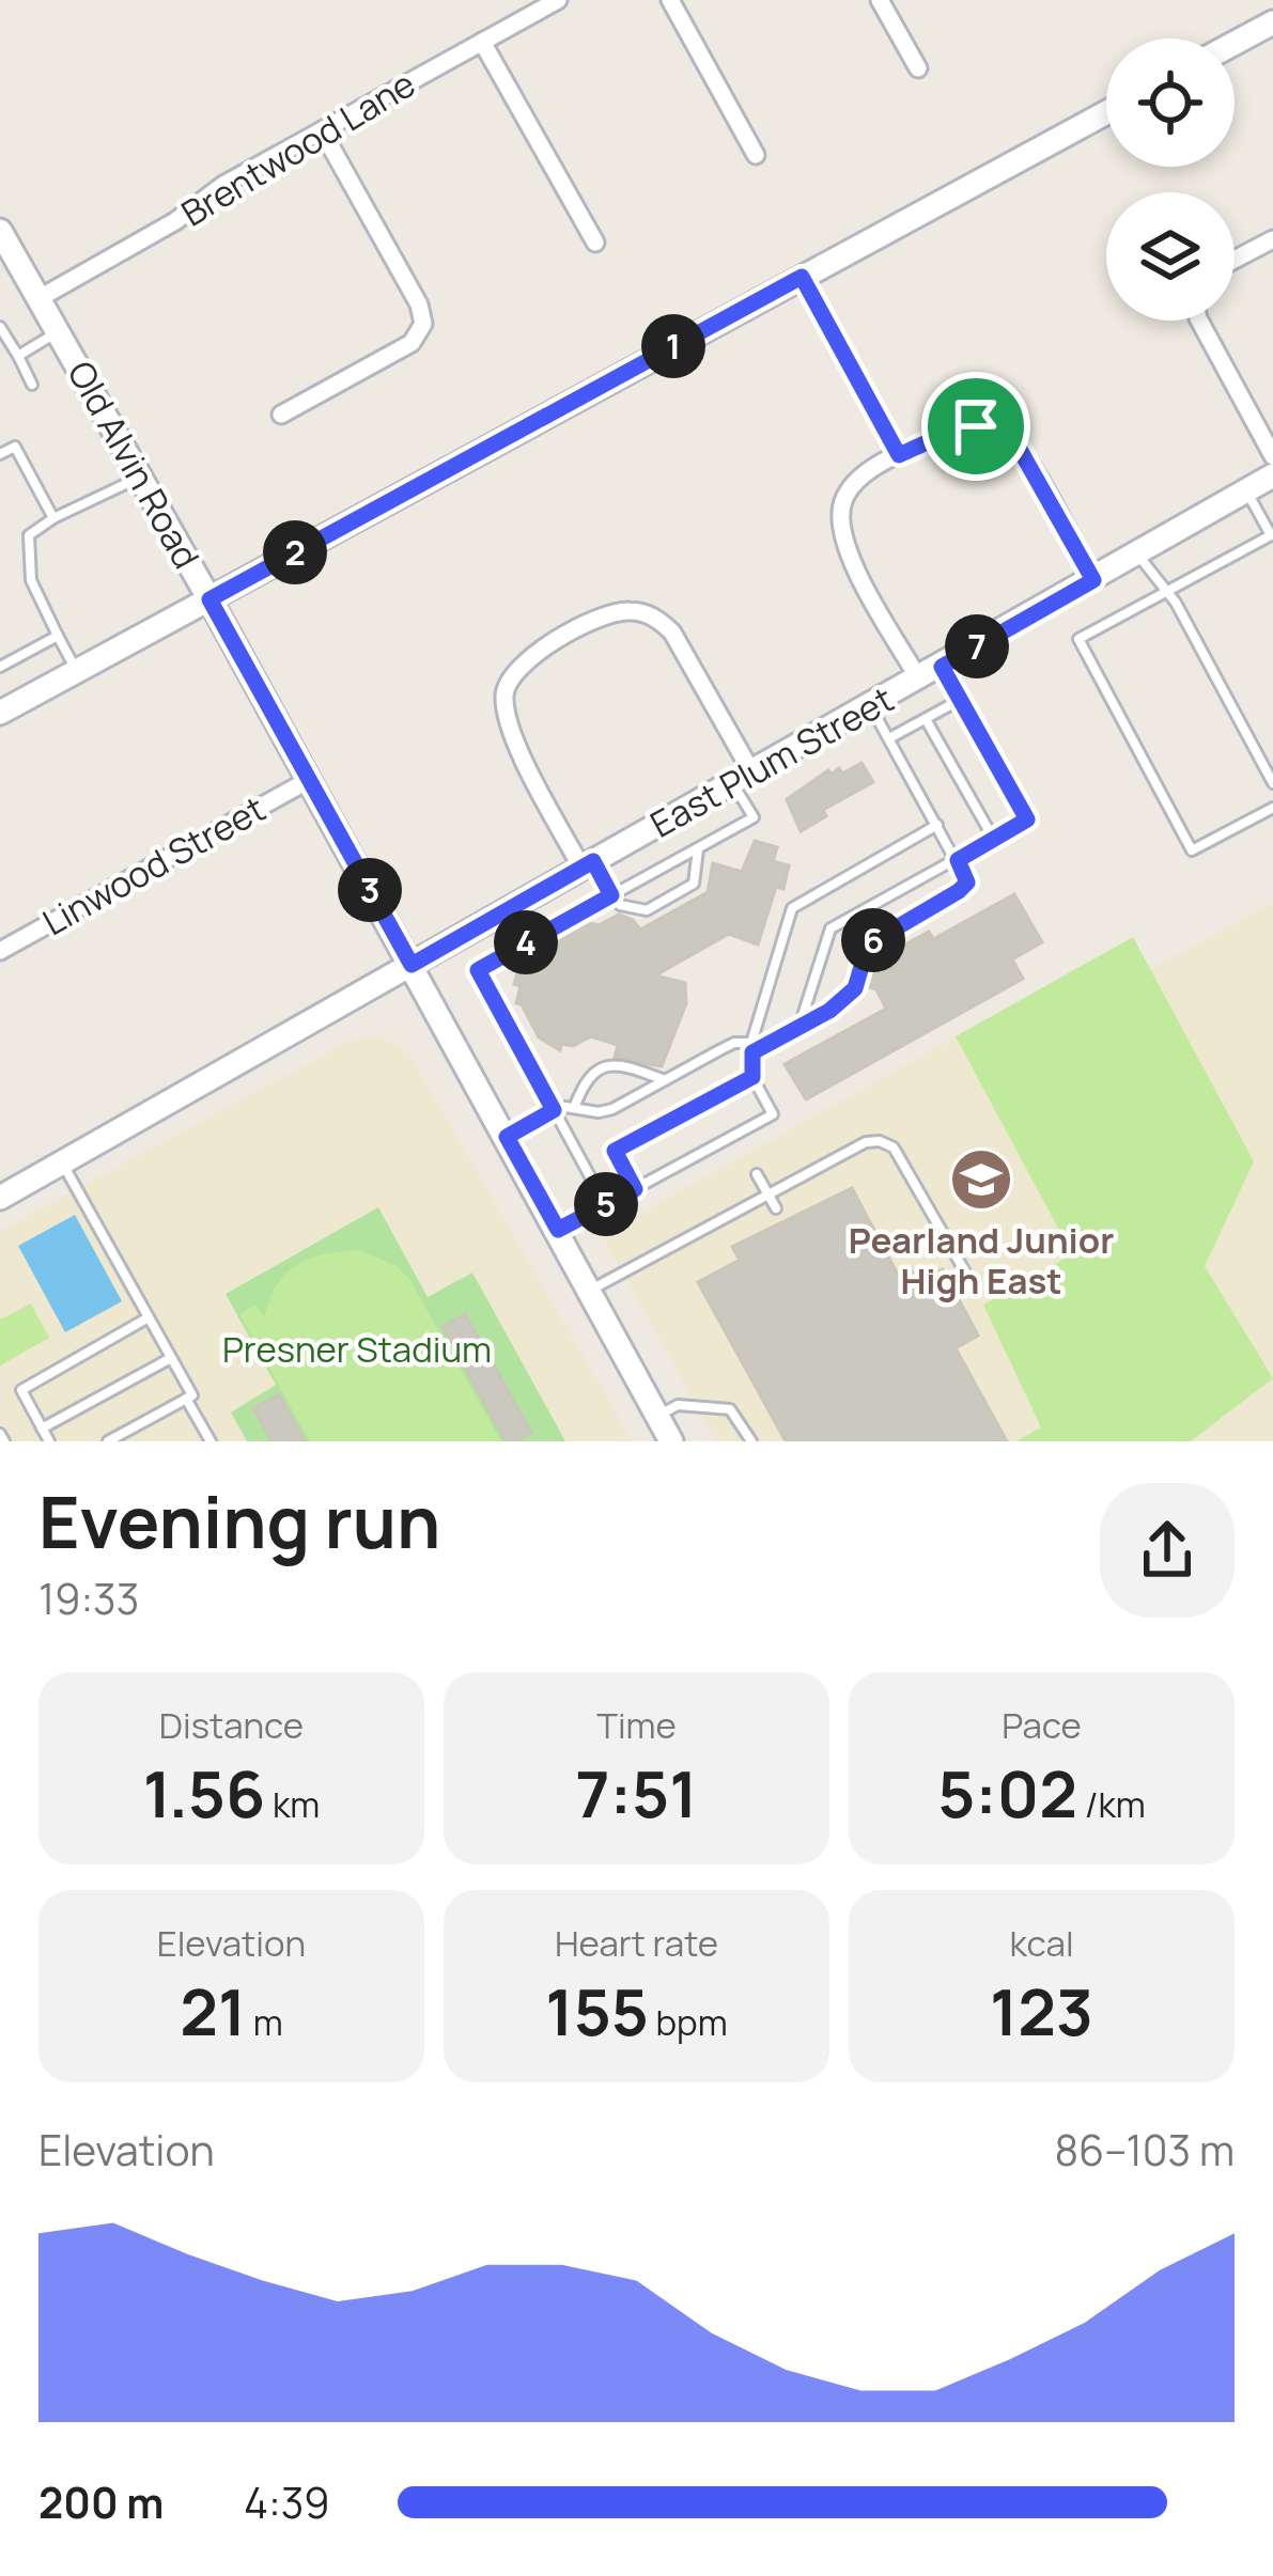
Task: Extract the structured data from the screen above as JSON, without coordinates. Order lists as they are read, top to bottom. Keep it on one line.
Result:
{"streets":{"street":["Brentwood Lane","Old Alvin Road","East Plum Street","Linwood Street"]},"crossings":[["Brentwood Lane","Old Alvin Road"],["Old Alvin Road","East Plum Street"],["Old Alvin Road","Linwood Street"]],"parks":["Presner Stadium"],"places":{"school or university":["Pearland Junior High East"]},"page":{"pins":["1","2","7","3","6","4","5"],"heading":["Evening run","19:33"],"stats":[["Distance","1.56 km"],["Time","7:51"],["Pace","5:02 /km"],["Elevation","21 m"],["Heart rate","155 bpm"],["kcal","123"]],"chart":["Elevation","86–103 m"],"list":[{"name":"200 m","note":"4:39"}]}}
